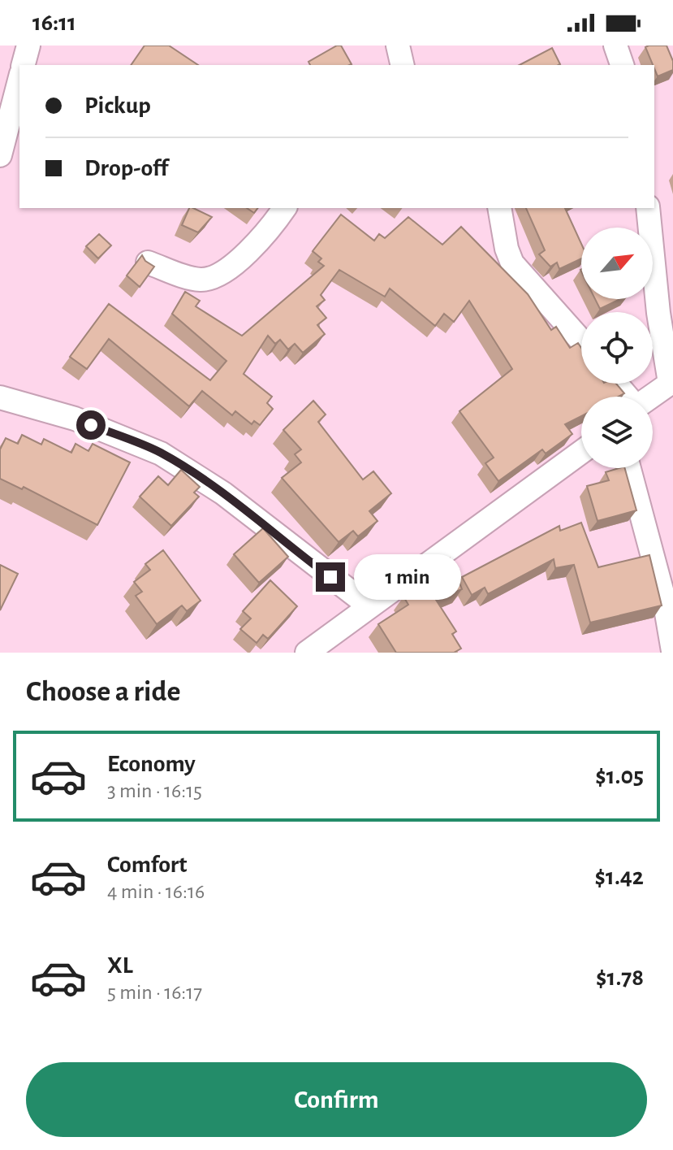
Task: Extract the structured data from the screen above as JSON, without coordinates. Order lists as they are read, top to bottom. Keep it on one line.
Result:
{"north":"top right","page":{"status":"16:11","banner":["Pickup","Drop-off"],"bubble":"1 min","heading":"Choose a ride","list":[{"name":"Economy","note":"3 min · 16:15","value":"$1.05"},{"name":"Comfort","note":"4 min · 16:16","value":"$1.42"},{"name":"XL","note":"5 min · 16:17","value":"$1.78"}],"buttons":"Confirm"}}
